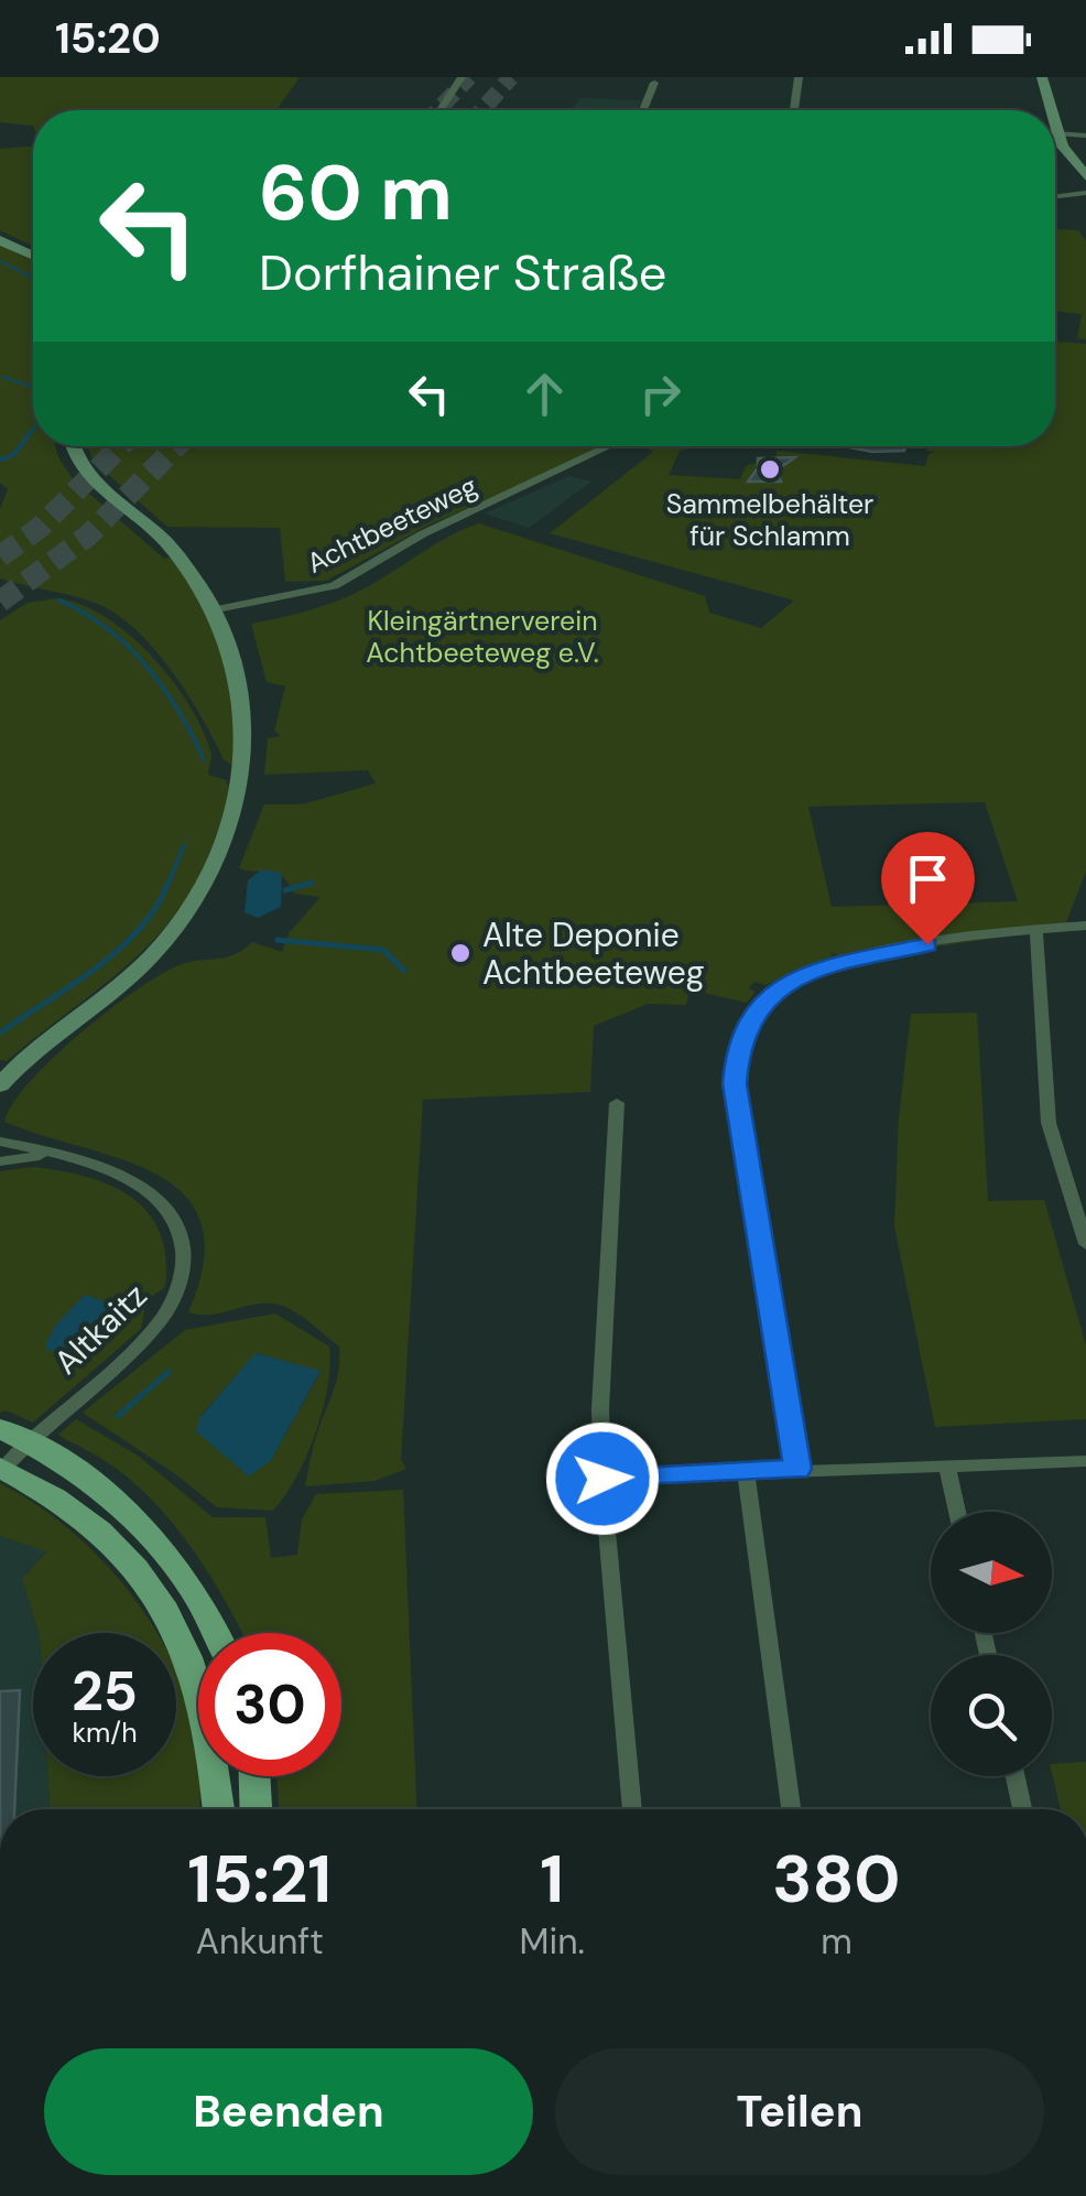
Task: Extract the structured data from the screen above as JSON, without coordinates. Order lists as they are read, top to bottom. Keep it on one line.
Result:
{"streets":{"street":["Achtbeeteweg","Altkaitz"]},"parks":["Kleingärtnerverein Achtbeeteweg e.V."],"places":["Sammelbehälter für Schlamm","Alte Deponie Achtbeeteweg"],"north":"right","page":{"status":"15:20","turn":["60 m","Dorfhainer Straße"],"speed":"25 km/h","limit":"30","eta":["15:21","Ankunft","1","Min.","380","m"],"buttons":["Beenden","Teilen"]}}
